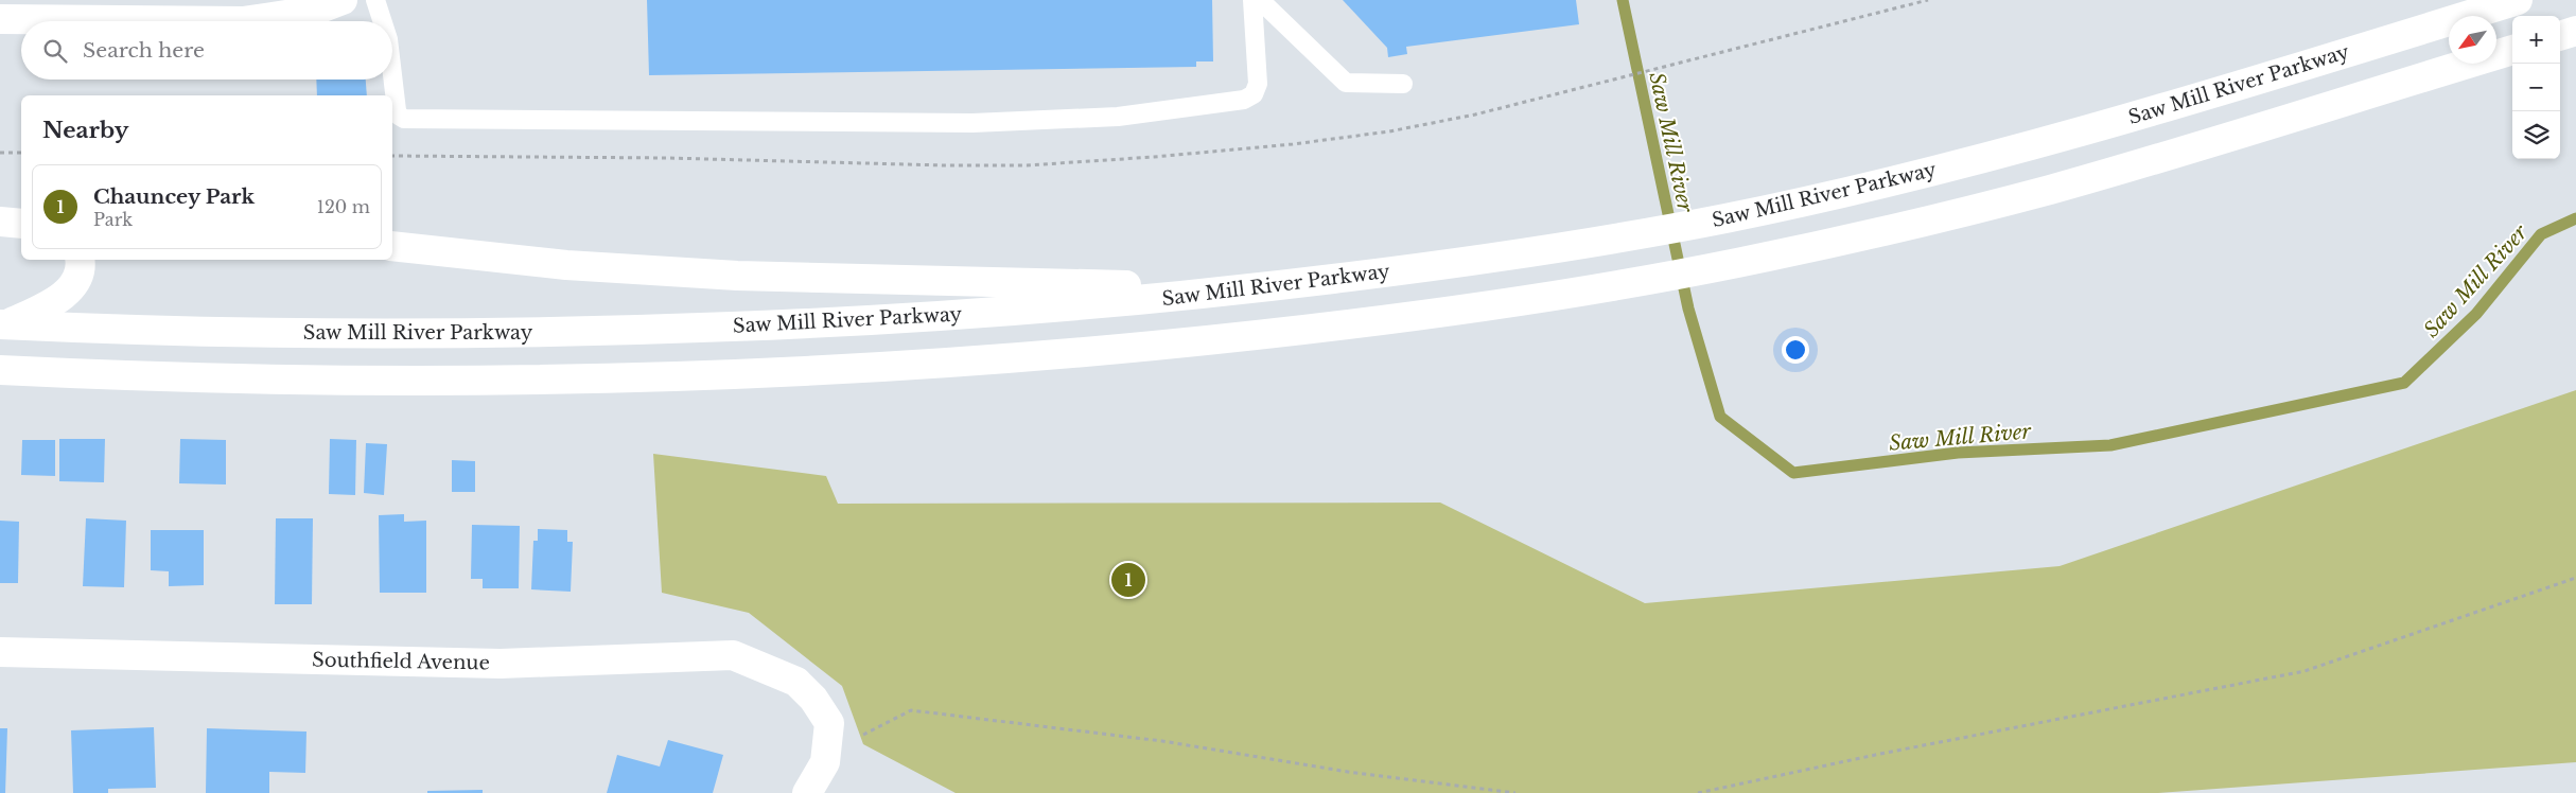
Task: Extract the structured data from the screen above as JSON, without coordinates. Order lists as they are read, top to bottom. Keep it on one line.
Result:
{"streets":{"main road":["Saw Mill River Parkway","Southfield Avenue"]},"water":["Saw Mill River"],"north":"bottom left","page":{"map_buttons":["+","−"],"search":"Search here","heading":"Nearby","list":[{"mark":"1","name":"Chauncey Park","note":"Park","value":"120 m"}],"pins":"1"}}
